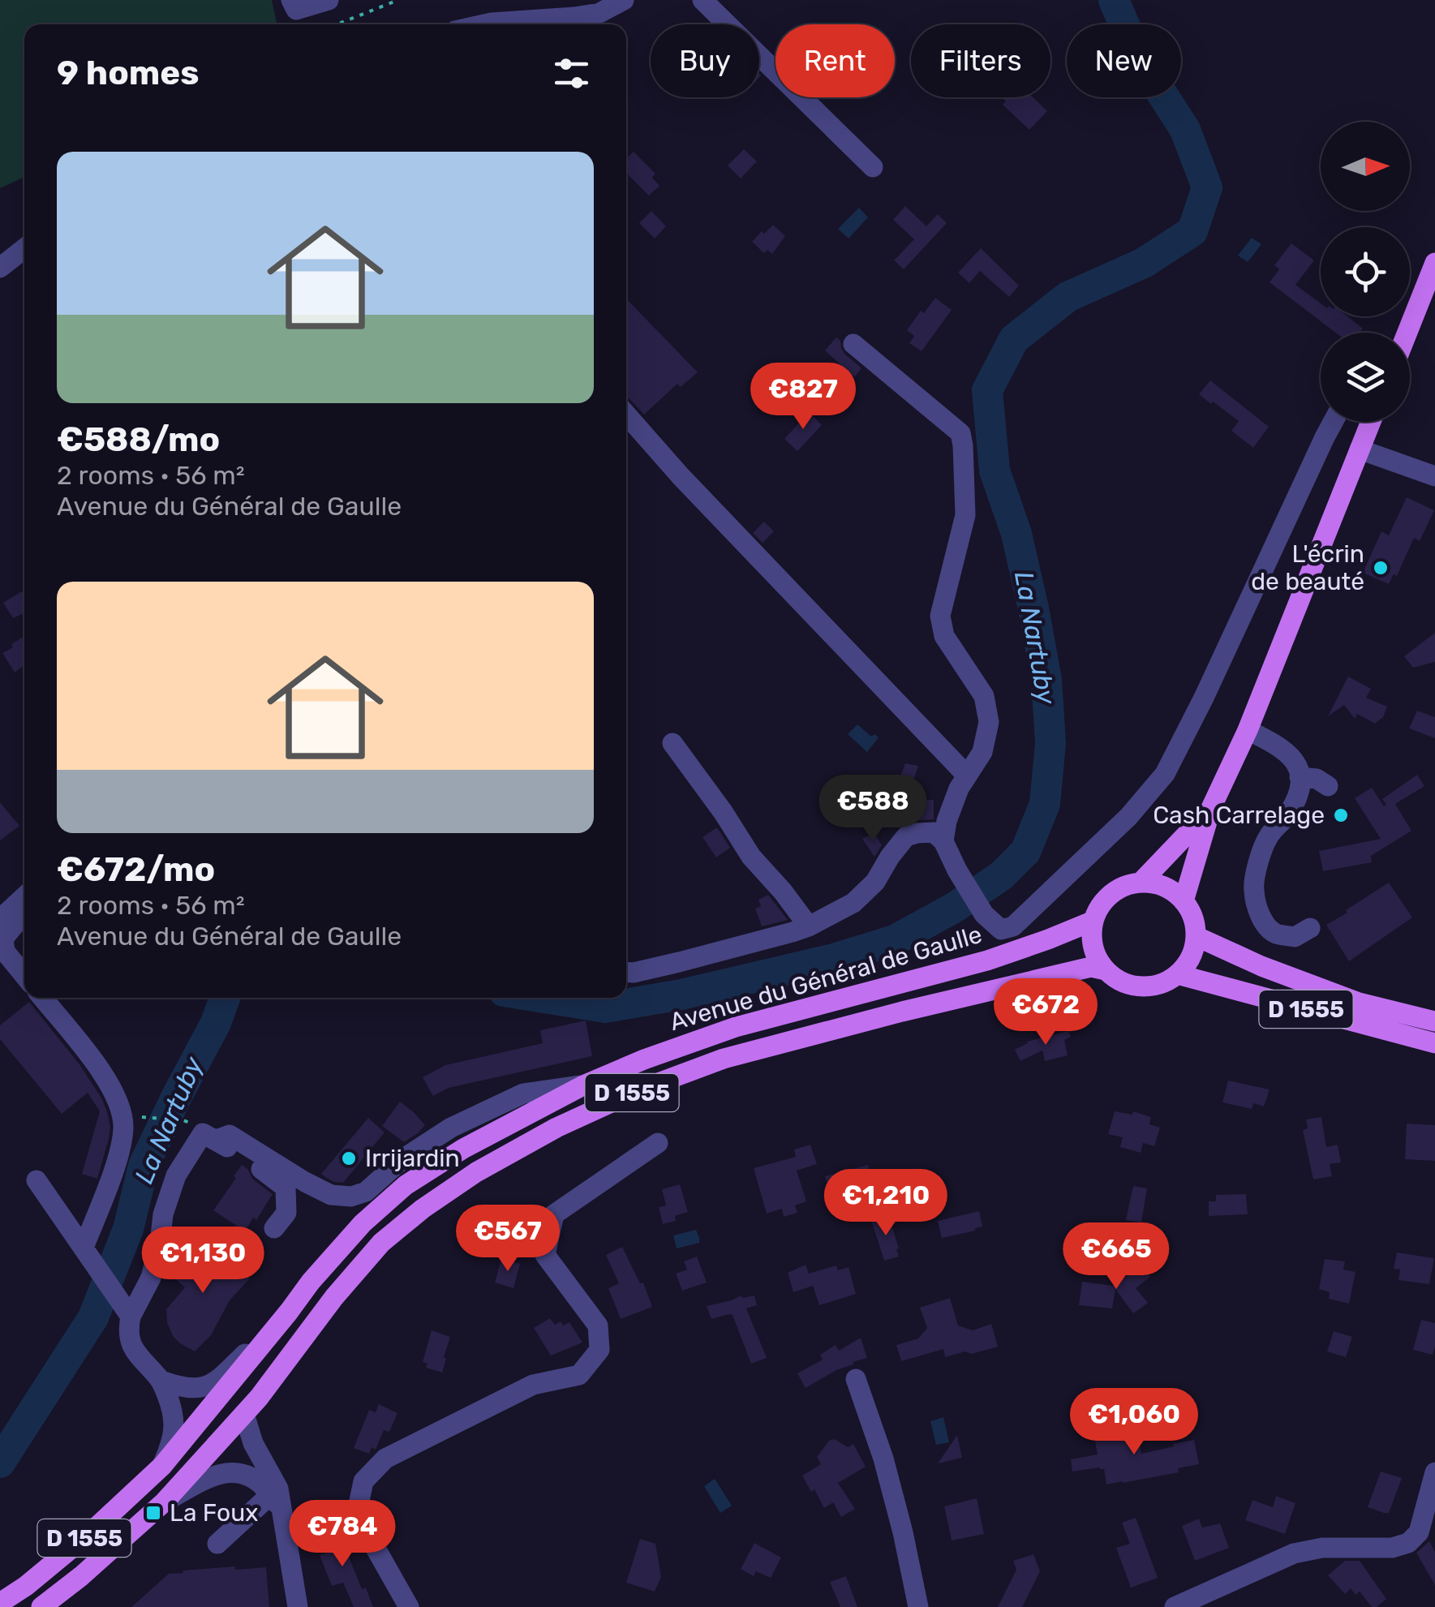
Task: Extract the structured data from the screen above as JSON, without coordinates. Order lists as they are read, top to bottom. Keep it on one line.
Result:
{"streets":{"main road":["Avenue du Général de Gaulle","D 1555"]},"crossings":[["Avenue du Général de Gaulle","D 1555"]],"water":["La Nartuby"],"places":{"other":["L'écrin de beauté","Cash Carrelage","Irrijardin"],"transit":["La Foux"]},"north":"right","page":{"chip":["Buy","Rent","Filters","New"],"heading":"9 homes","list":[{"name":"€588/mo","note":"2 rooms · 56 m² · Avenue du Général de Gaulle"},{"name":"€672/mo","note":"2 rooms · 56 m² · Avenue du Général de Gaulle"}],"price":["€827","€588","€672","€1,210","€567","€665","€1,130","€1,060","€784"]}}
